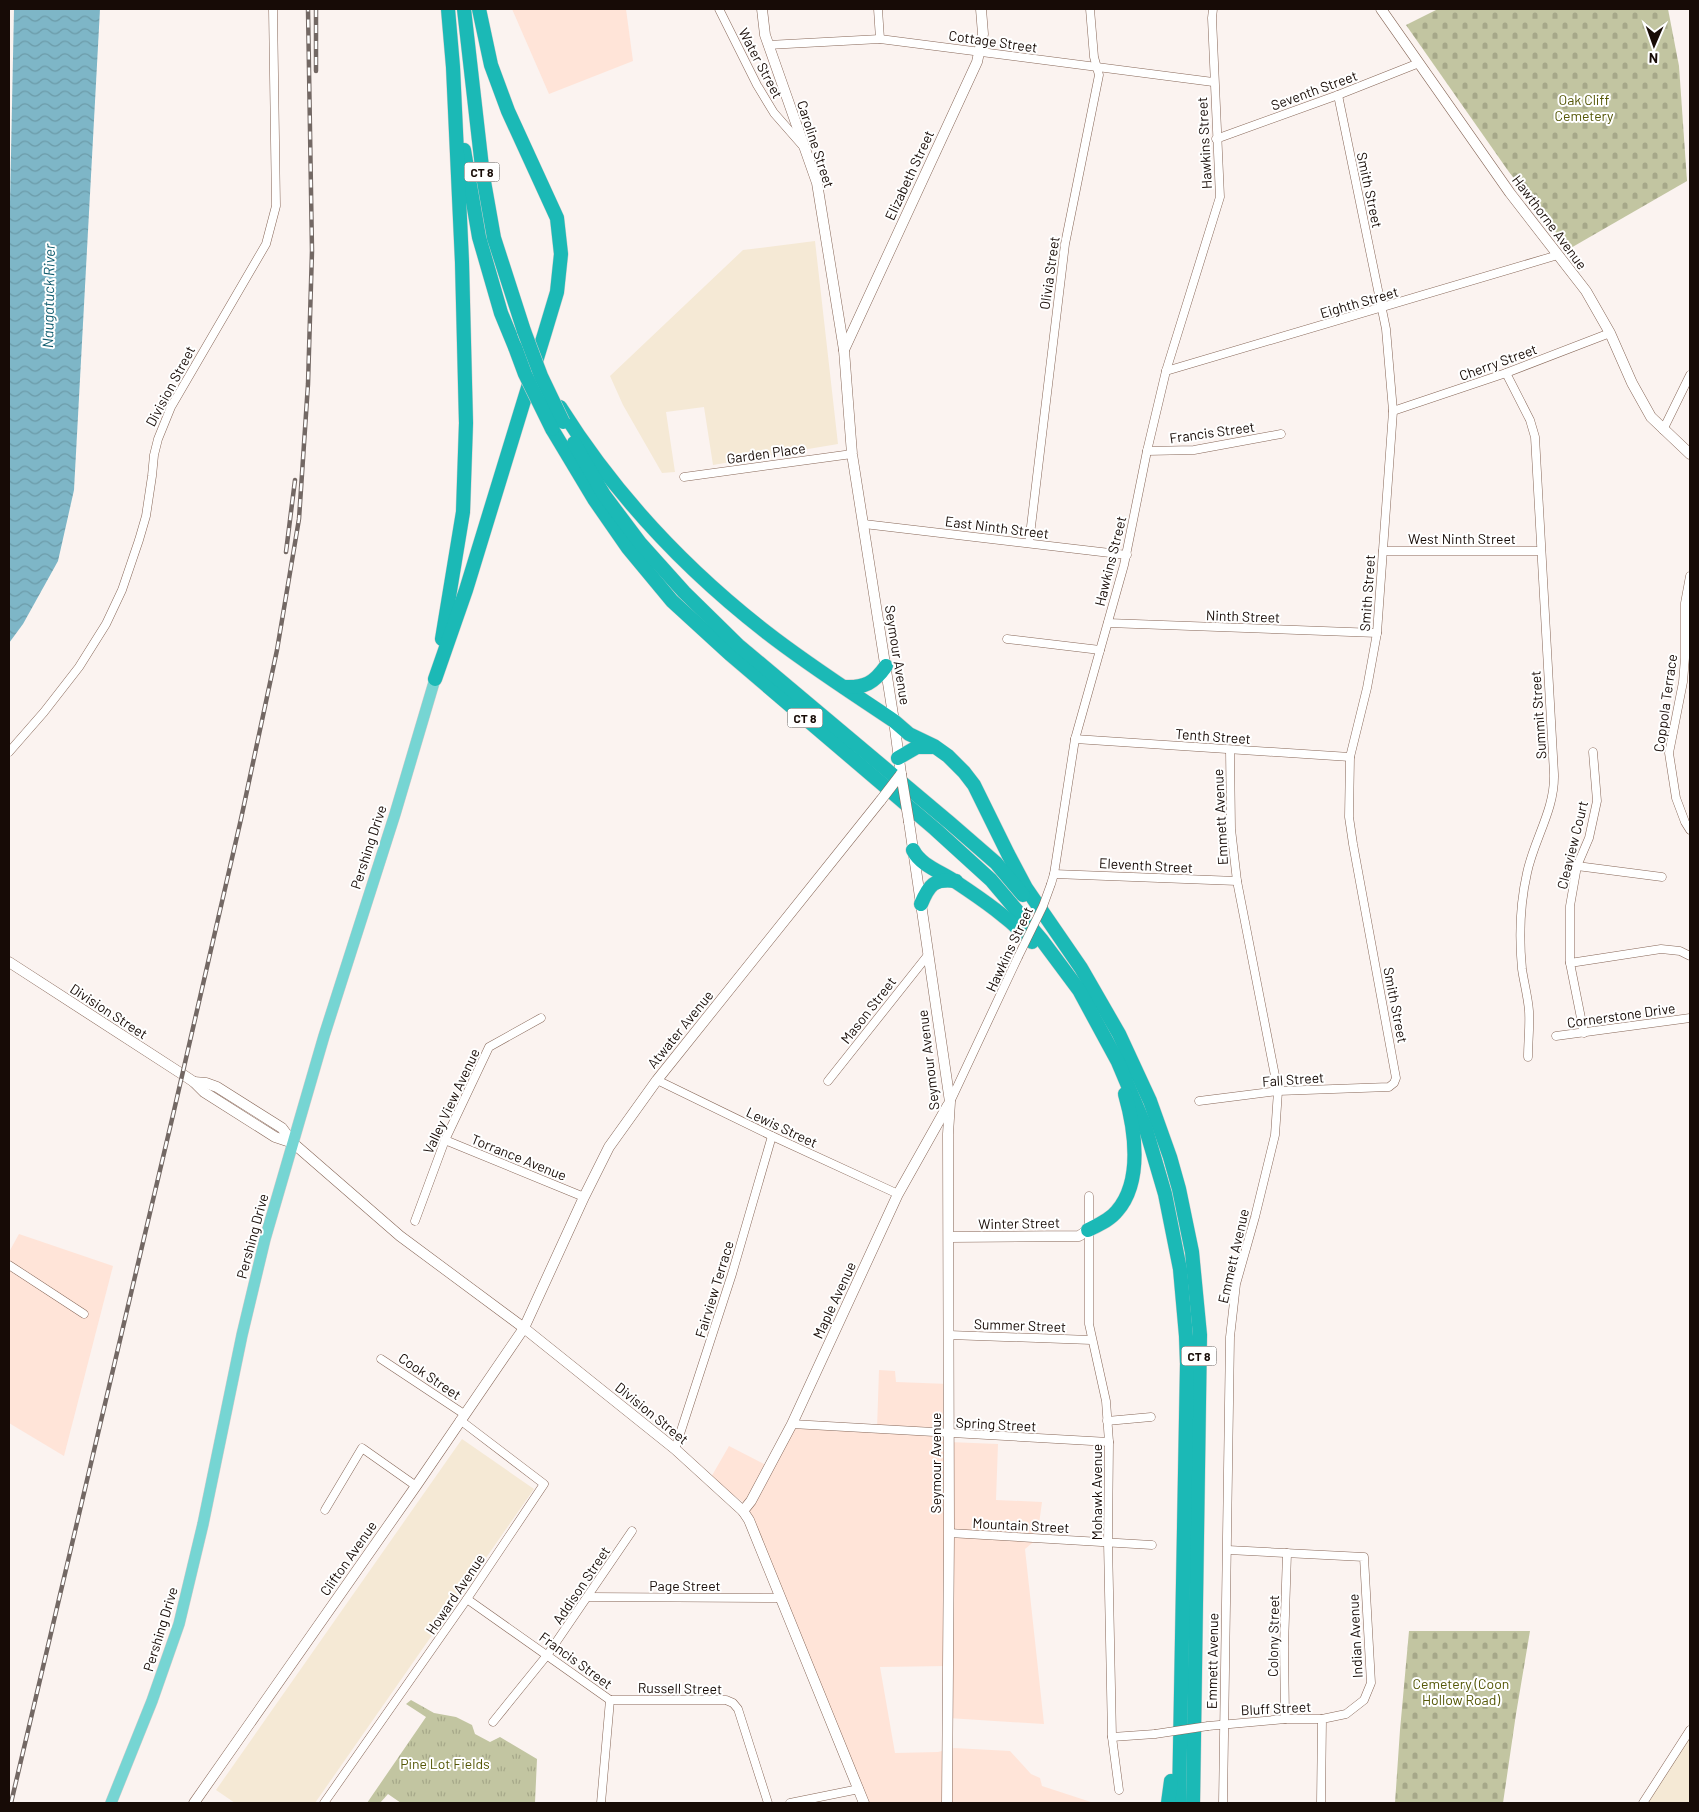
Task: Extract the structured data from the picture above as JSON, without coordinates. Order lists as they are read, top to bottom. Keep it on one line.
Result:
{"streets":{"highway":["CT 8"],"main road":["Caroline Street","Elizabeth Street","Hawthorne Avenue","Division Street","Seymour Avenue","Pershing Drive","Atwater Avenue","Winter Street","Maple Avenue","Clifton Avenue"],"street":["Cottage Street","Water Street","Seventh Street","Hawkins Street","Smith Street","Olivia Street","Eighth Street","Cherry Street","Francis Street","Garden Place","East Ninth Street","West Ninth Street","Ninth Street","Coppola Terrace","Summit Street","Tenth Street","Emmett Avenue","Cleaview Court","Eleventh Street","Mason Street","Cornerstone Drive","Fall Street","Valley View Avenue","Lewis Street","Torrance Avenue","Fairview Terrace","Summer Street","Cook Street","Spring Street","Mohawk Avenue","Mountain Street","Addison Street","Page Street","Howard Avenue","Colony Street","Indian Avenue","Russell Street","Bluff Street"]},"crossings":[["Cottage Street","Hawkins Street"],["Cottage Street","Caroline Street"],["Cottage Street","Elizabeth Street"],["Cottage Street","Olivia Street"],["Water Street","Caroline Street"],["Seventh Street","Hawkins Street"],["Seventh Street","Smith Street"],["Seventh Street","Hawthorne Avenue"],["Hawkins Street","Eighth Street"],["Hawkins Street","Francis Street"],["Hawkins Street","East Ninth Street"],["Hawkins Street","Ninth Street"],["Hawkins Street","Seymour Avenue"],["Hawkins Street","Tenth Street"],["Hawkins Street","Eleventh Street"],["Hawkins Street","Maple Avenue"],["Caroline Street","Elizabeth Street"],["Caroline Street","Seymour Avenue"],["Elizabeth Street","Seymour Avenue"],["Smith Street","Eighth Street"],["Smith Street","Cherry Street"],["Smith Street","West Ninth Street"],["Smith Street","Ninth Street"],["Smith Street","Tenth Street"],["Smith Street","Fall Street"],["Hawthorne Avenue","Eighth Street"],["Hawthorne Avenue","Cherry Street"],["Olivia Street","East Ninth Street"],["Cherry Street","Summit Street"],["Division Street","Pershing Drive"],["Division Street","Atwater Avenue"],["Division Street","Fairview Terrace"],["Division Street","Maple Avenue"],["Division Street","Clifton Avenue"],["Division Street","Page Street"],["Francis Street","Addison Street"],["Francis Street","Howard Avenue"],["Francis Street","Russell Street"],["Garden Place","Seymour Avenue"],["East Ninth Street","Seymour Avenue"],["West Ninth Street","Summit Street"],["Seymour Avenue","Mason Street"],["Seymour Avenue","Atwater Avenue"],["Seymour Avenue","Winter Street"],["Seymour Avenue","Maple Avenue"],["Seymour Avenue","Summer Street"],["Seymour Avenue","Spring Street"],["Seymour Avenue","Mountain Street"],["Tenth Street","Emmett Avenue"],["Emmett Avenue","Eleventh Street"],["Emmett Avenue","Fall Street"],["Emmett Avenue","Bluff Street"],["Cleaview Court","Cornerstone Drive"],["Atwater Avenue","Lewis Street"],["Atwater Avenue","Torrance Avenue"],["Atwater Avenue","Clifton Avenue"],["Valley View Avenue","Torrance Avenue"],["Lewis Street","Fairview Terrace"],["Lewis Street","Maple Avenue"],["Winter Street","Mohawk Avenue"],["Maple Avenue","Spring Street"],["Summer Street","Mohawk Avenue"],["Cook Street","Clifton Avenue"],["Cook Street","Howard Avenue"],["Spring Street","Mohawk Avenue"],["Mohawk Avenue","Mountain Street"],["Mohawk Avenue","Bluff Street"],["Clifton Avenue","Howard Avenue"],["Addison Street","Page Street"],["Colony Street","Indian Avenue"],["Colony Street","Bluff Street"],["Indian Avenue","Bluff Street"]],"water":["Naugatuck River"],"parks":["Oak Cliff Cemetery","Cemetery (Coon Hollow Road)","Pine Lot Fields"],"north":"bottom"}
